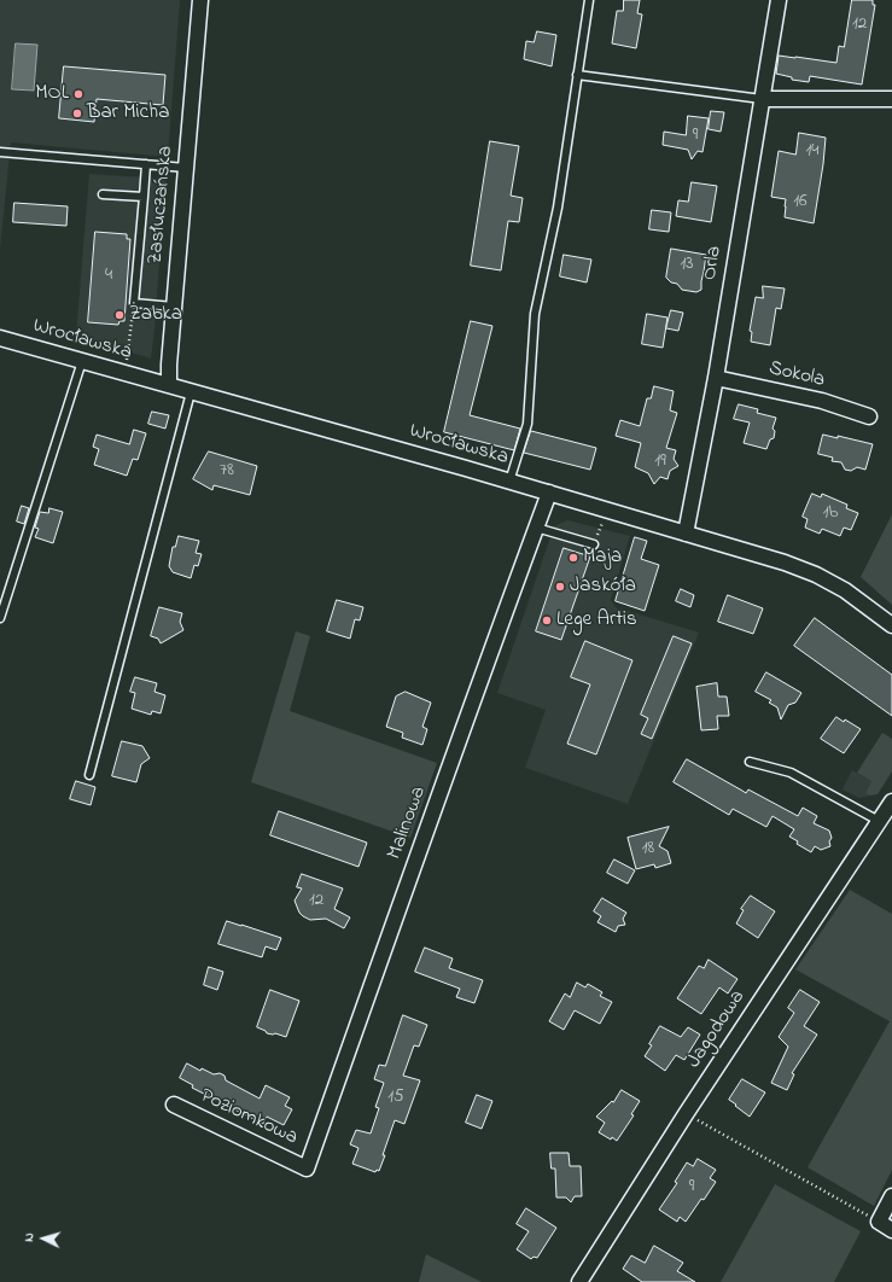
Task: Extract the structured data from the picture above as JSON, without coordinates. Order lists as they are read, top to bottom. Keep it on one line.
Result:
{"streets":{"street":["Zasłuczańska","Orla","Wrocławska","Sokola","Malinowa","Jagodowa","Poziomkowa"]},"crossings":[["Zasłuczańska","Wrocławska"],["Orla","Wrocławska"],["Orla","Sokola"],["Wrocławska","Malinowa"],["Malinowa","Poziomkowa"]],"places":["MOL","Bar Micha","Żabka","Maja","Jaskóła","Lege Artis"],"house_numbers":["12","9","14","16","13","4","19","78","1b","18","12","15","9"],"north":"left"}
